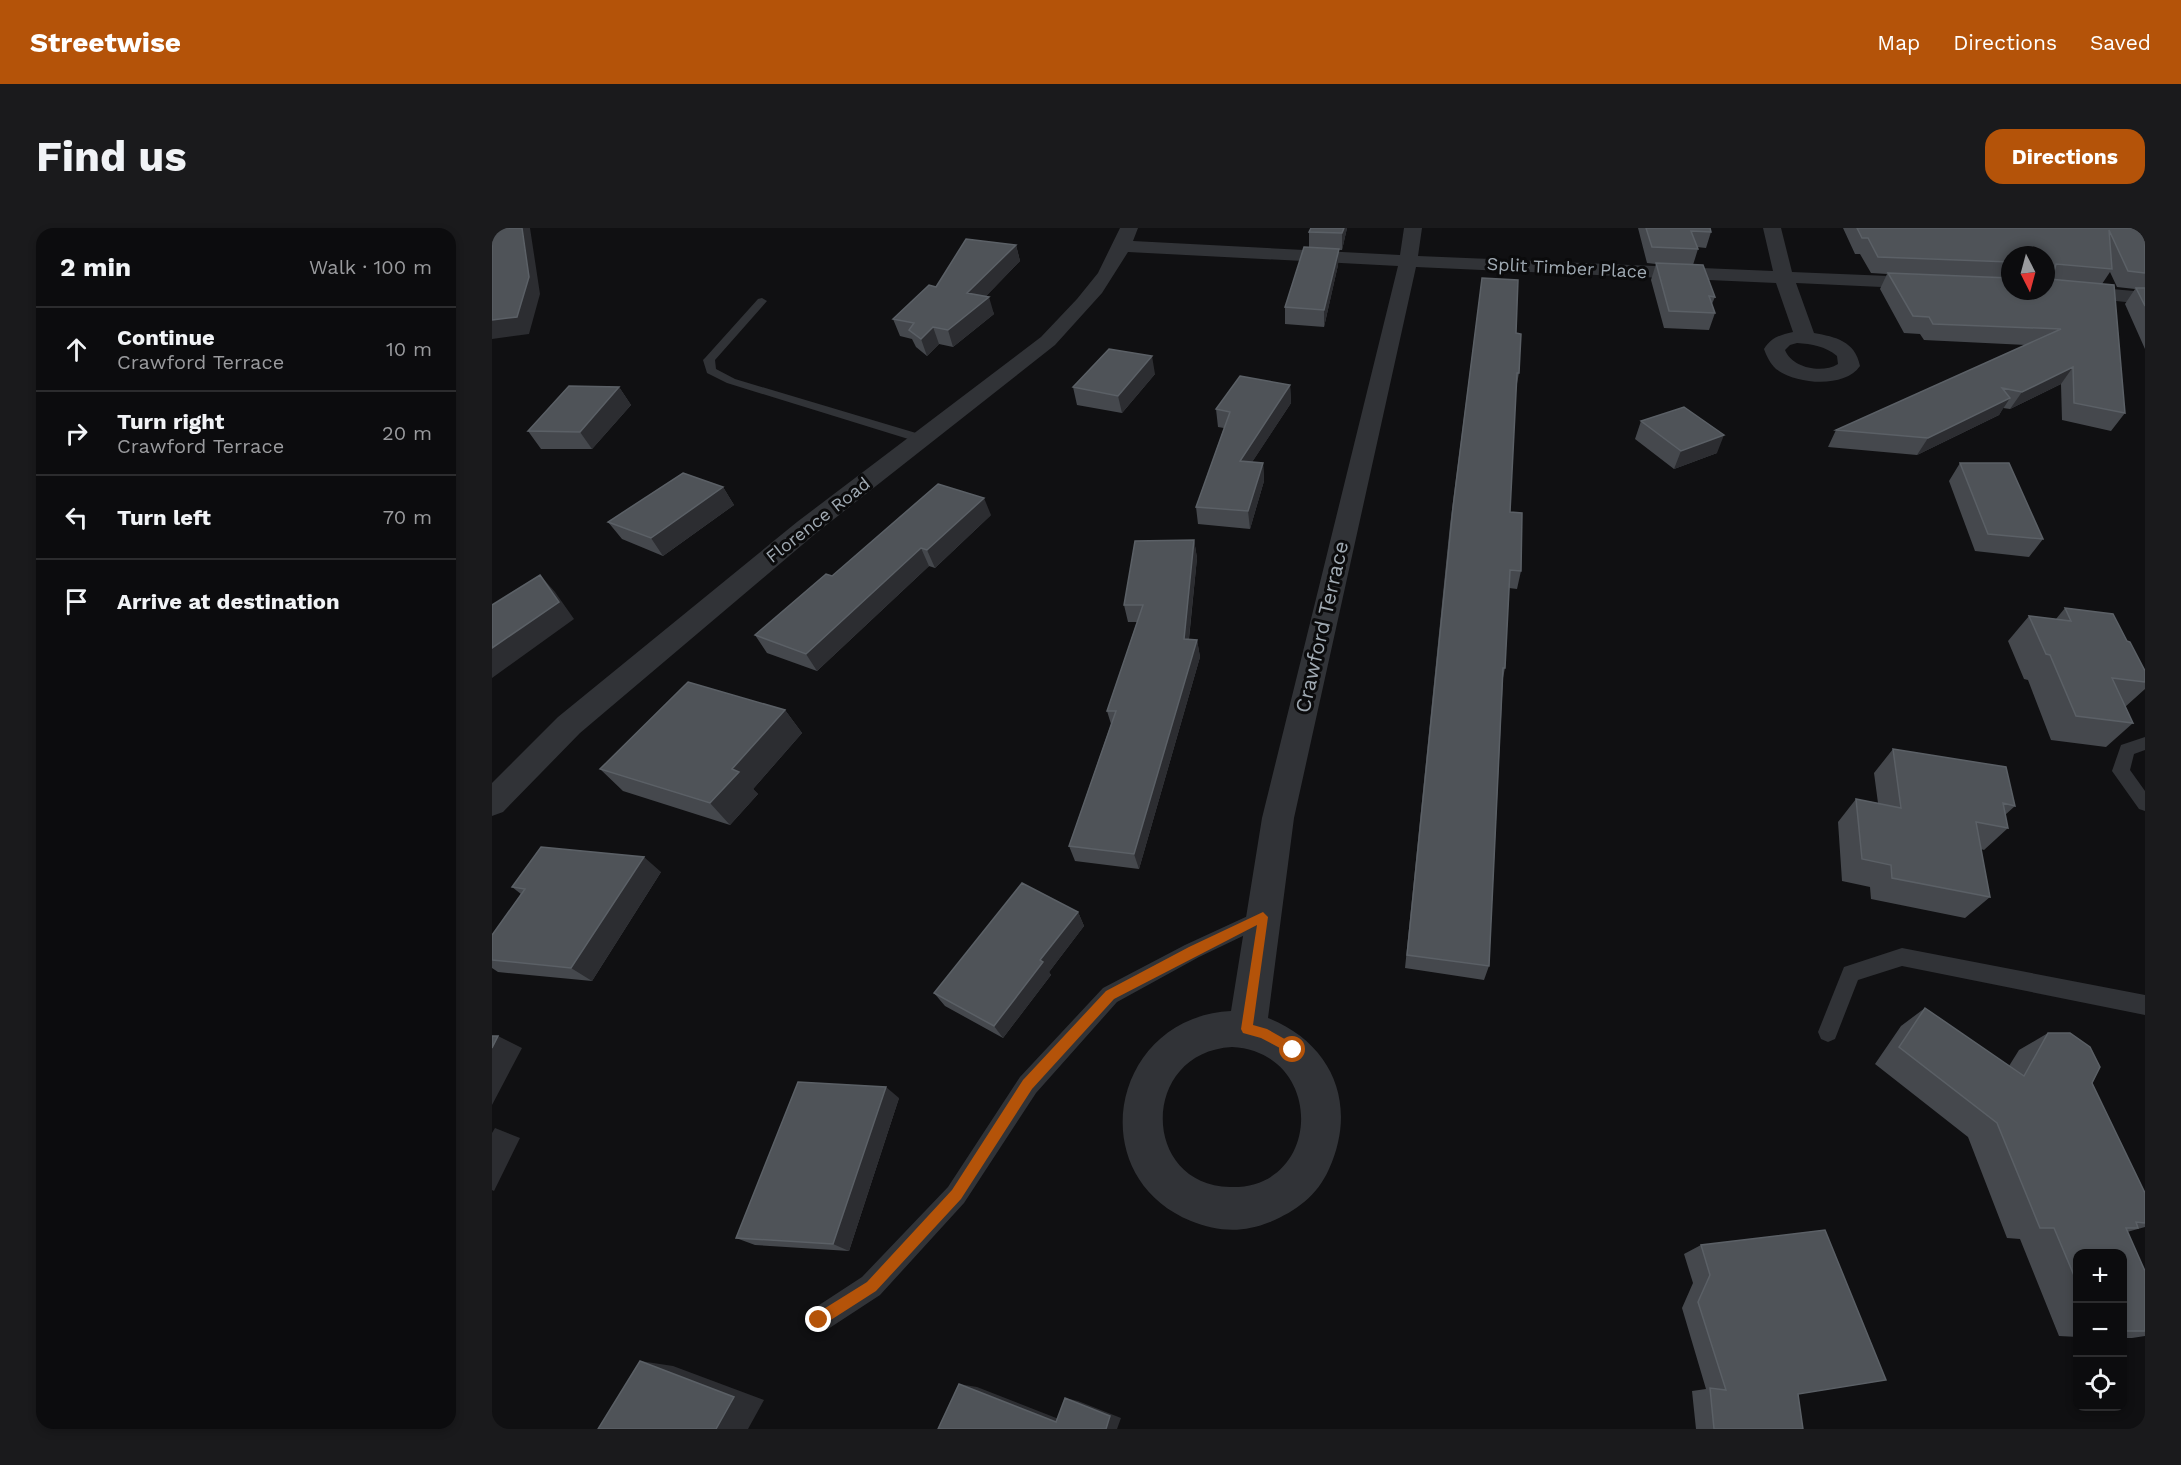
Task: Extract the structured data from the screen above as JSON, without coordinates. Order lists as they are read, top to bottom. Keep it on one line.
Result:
{"streets":{"street":["Split Timber Place","Florence Road","Crawford Terrace"]},"crossings":[["Split Timber Place","Florence Road"],["Split Timber Place","Crawford Terrace"]],"north":"bottom","page":{"header":"Streetwise","nav":["Map","Directions","Saved"],"buttons":"Directions","title":"Find us","heading":["2 min","Walk · 100 m"],"list":[["Continue","Crawford Terrace","10 m"],["Turn right","Crawford Terrace","20 m"],["Turn left","70 m"],"Arrive at destination"],"map_buttons":["+","−"]}}
